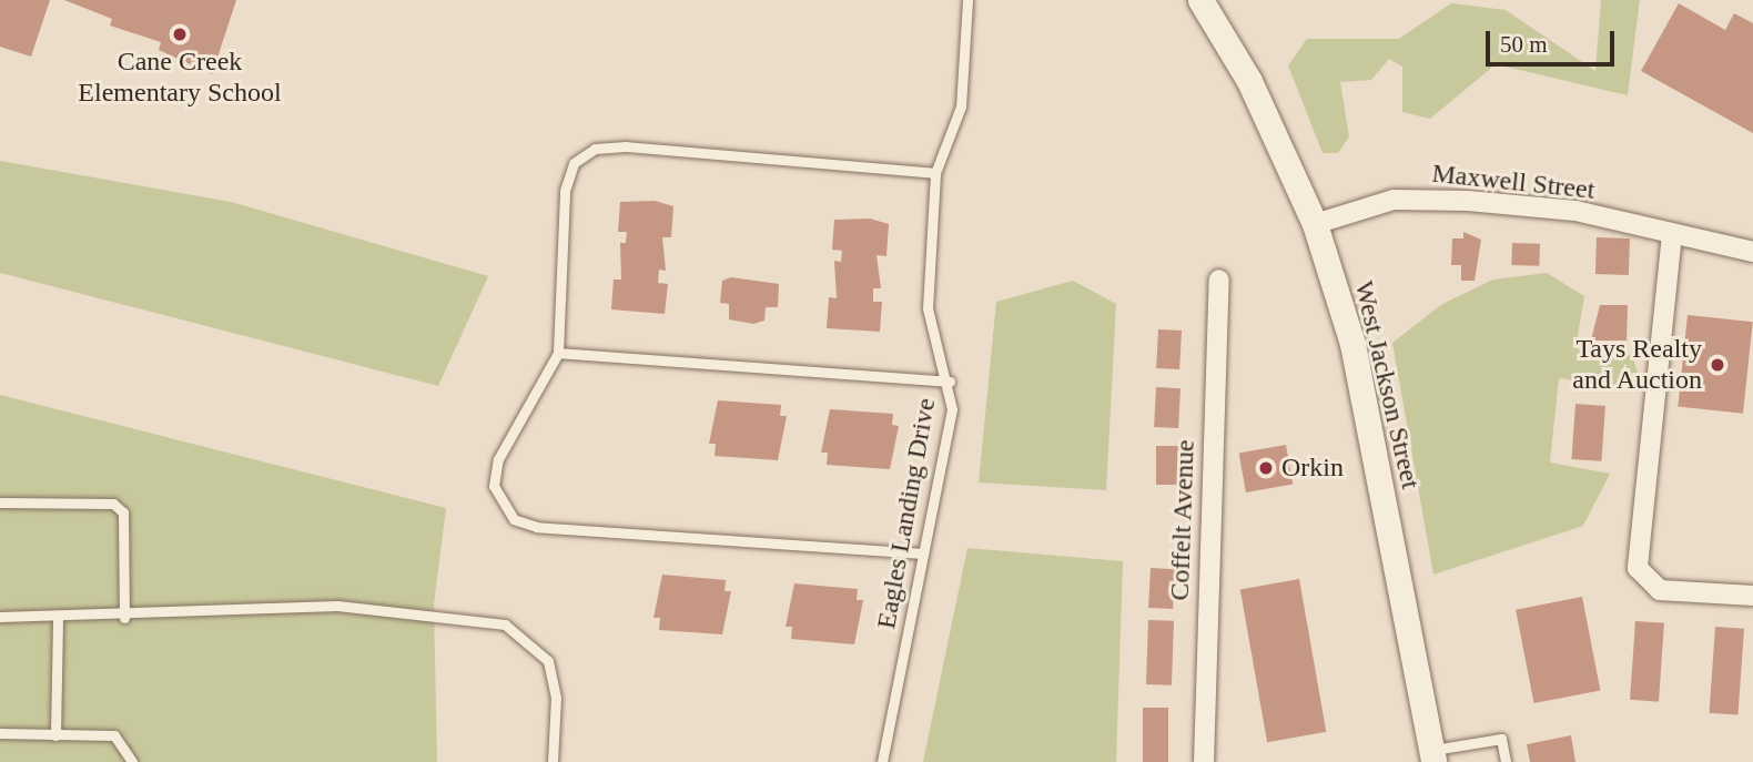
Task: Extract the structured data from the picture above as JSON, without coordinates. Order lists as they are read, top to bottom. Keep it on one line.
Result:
{"streets":{"street":["Maxwell Street","West Jackson Street","Coffelt Avenue"],"lane":["Eagles Landing Drive"]},"crossings":[["Maxwell Street","West Jackson Street"]],"places":["Cane Creek Elementary School","Tays Realty and Auction","Orkin"],"scale_bar":"50 m"}
